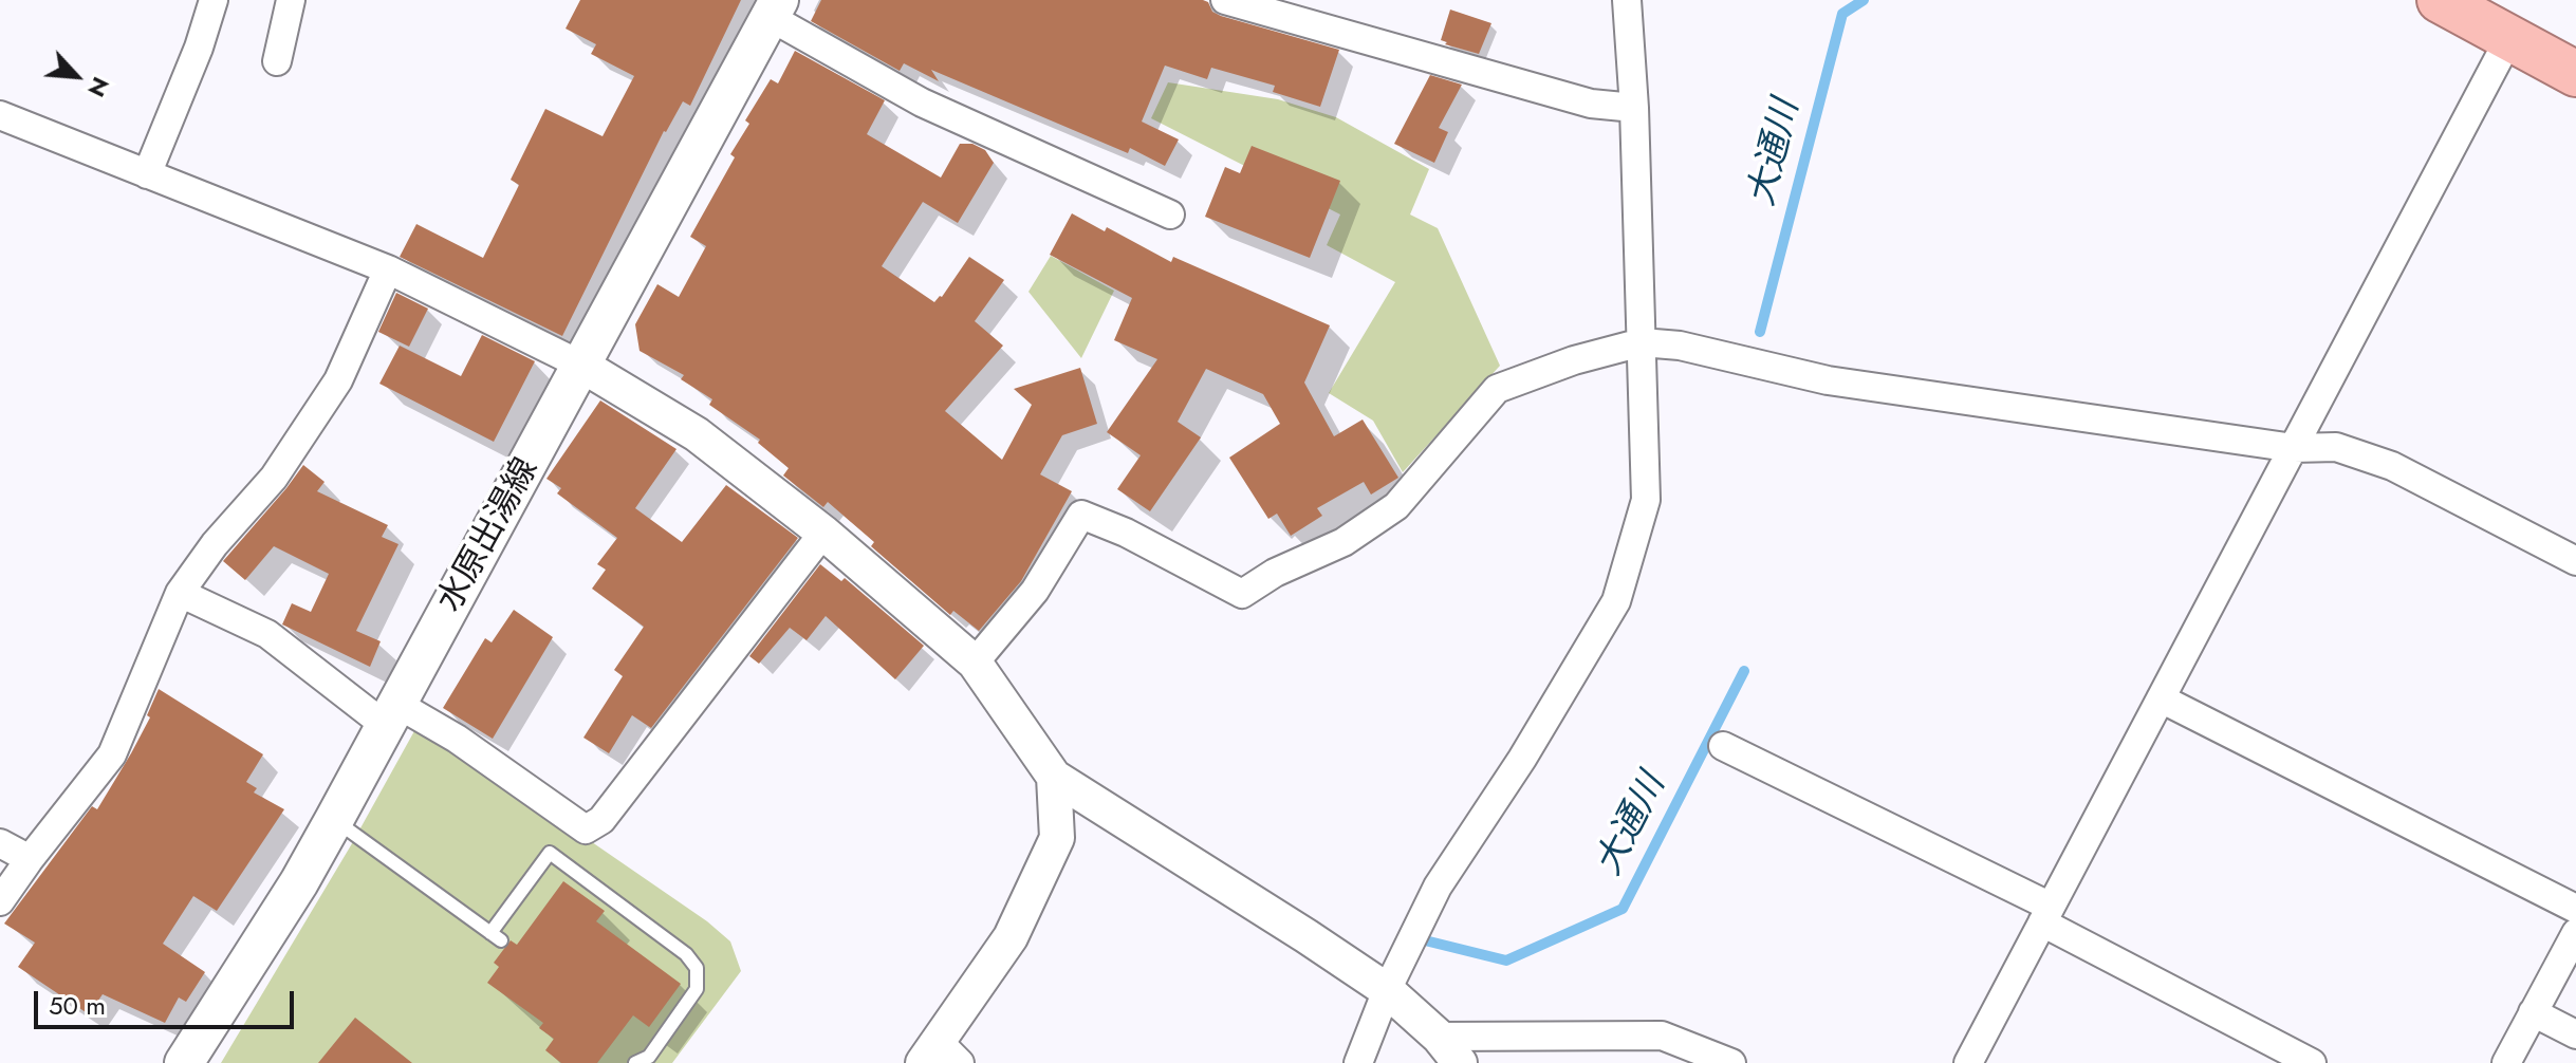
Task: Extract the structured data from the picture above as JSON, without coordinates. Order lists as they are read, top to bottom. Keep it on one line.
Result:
{"streets":{"main road":["水原出湯線"]},"water":["大通川"],"scale_bar":"50 m","north":"bottom right"}
